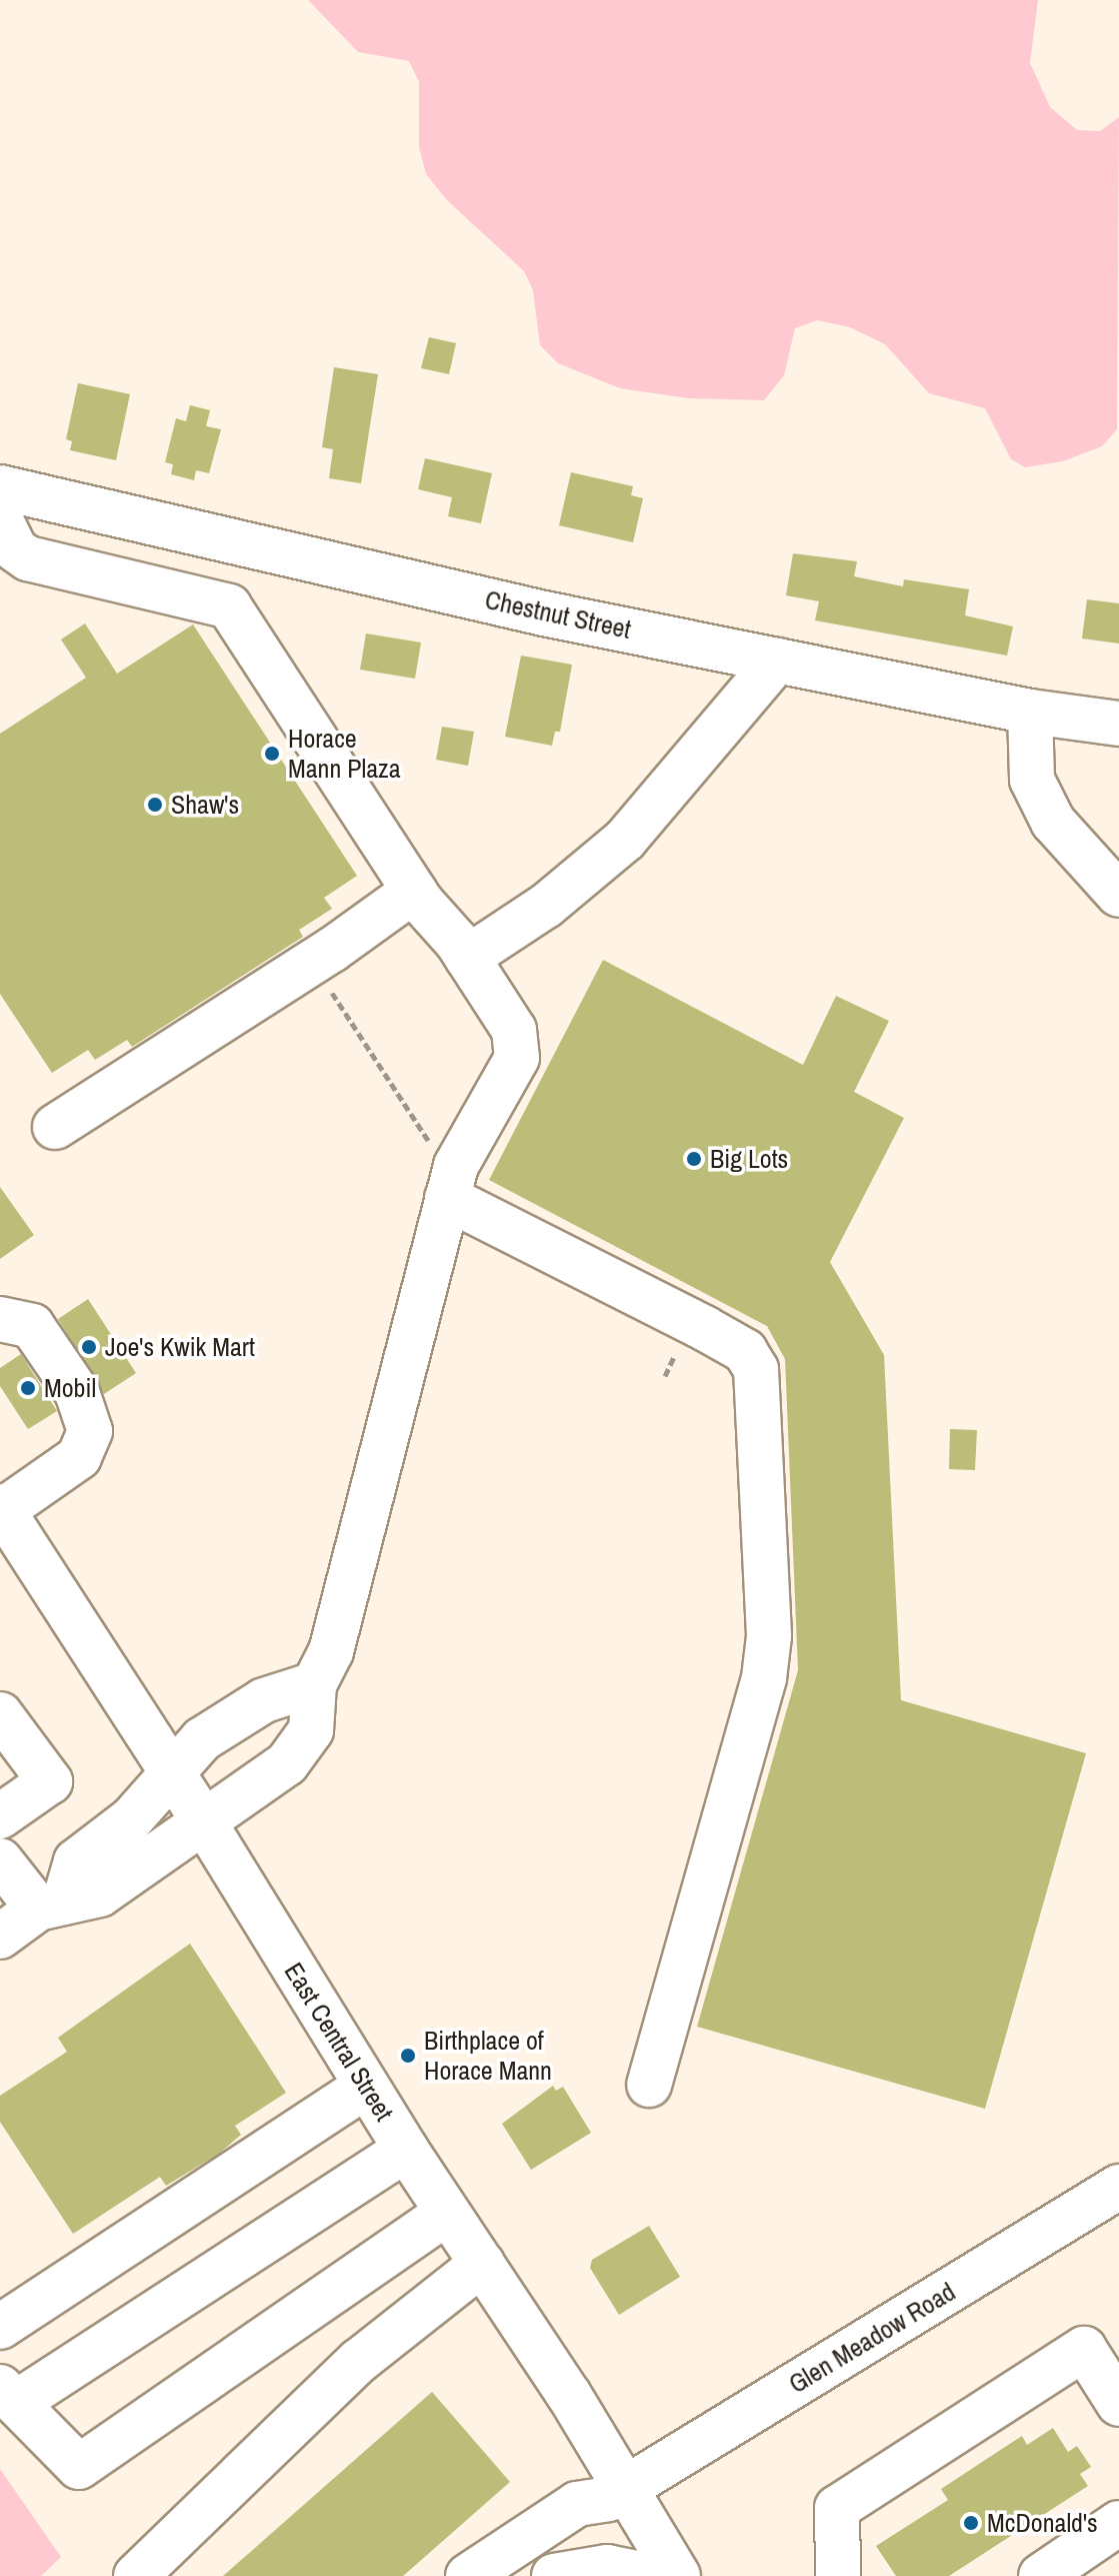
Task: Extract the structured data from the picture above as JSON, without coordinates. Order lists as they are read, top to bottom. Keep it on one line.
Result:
{"streets":{"main road":["Chestnut Street","East Central Street","Glen Meadow Road"]},"crossings":[["East Central Street","Glen Meadow Road"]],"places":["Horace Mann Plaza","Shaw's","Big Lots","Joe's Kwik Mart","Mobil","Birthplace of Horace Mann","McDonald's"]}
